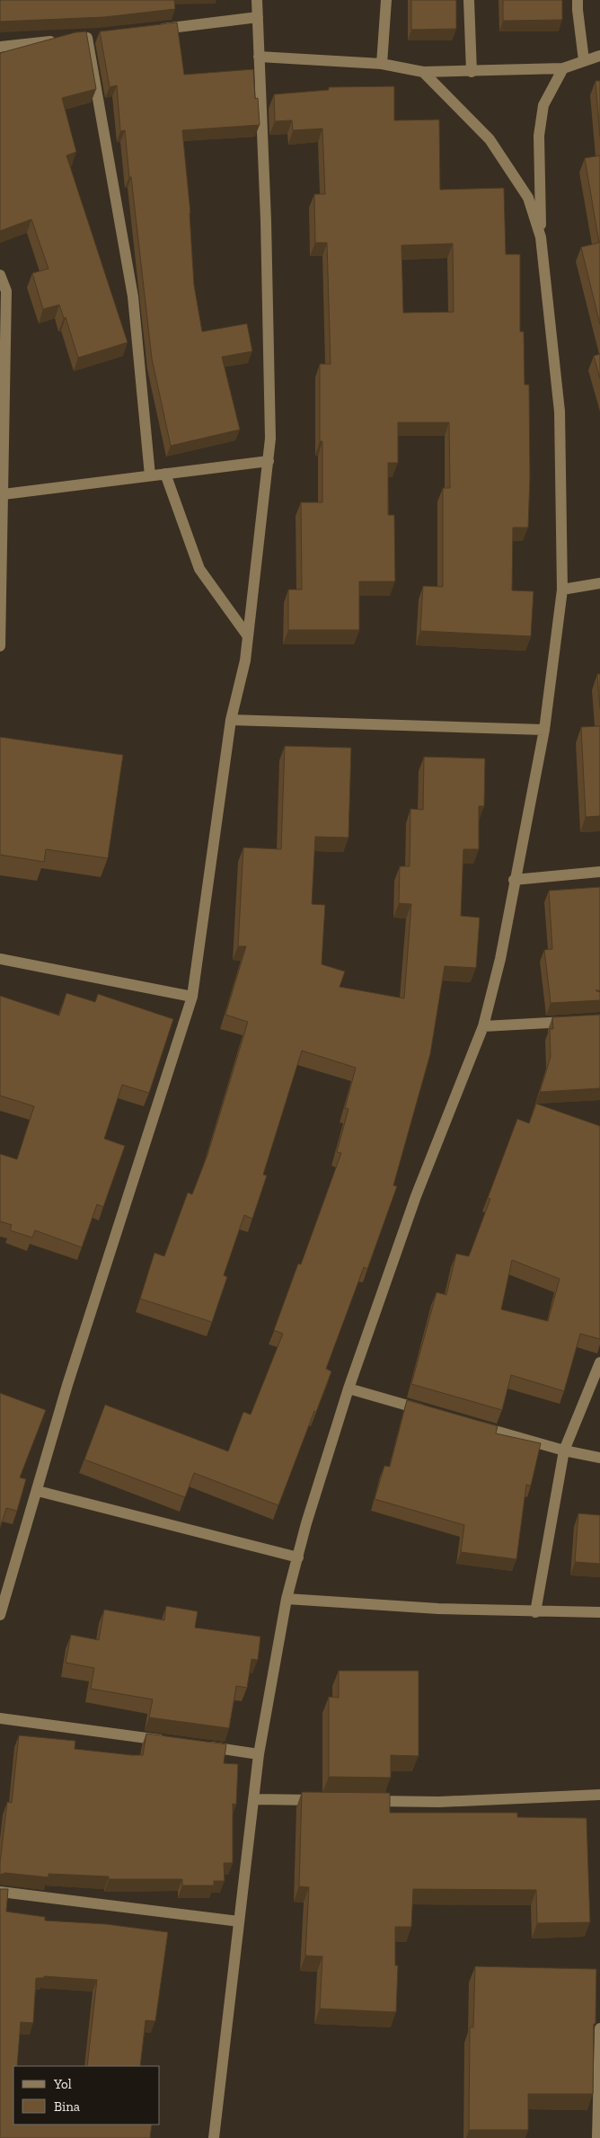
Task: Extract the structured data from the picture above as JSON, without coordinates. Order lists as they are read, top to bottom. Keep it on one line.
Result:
{"legend":["Yol","Bina"]}
